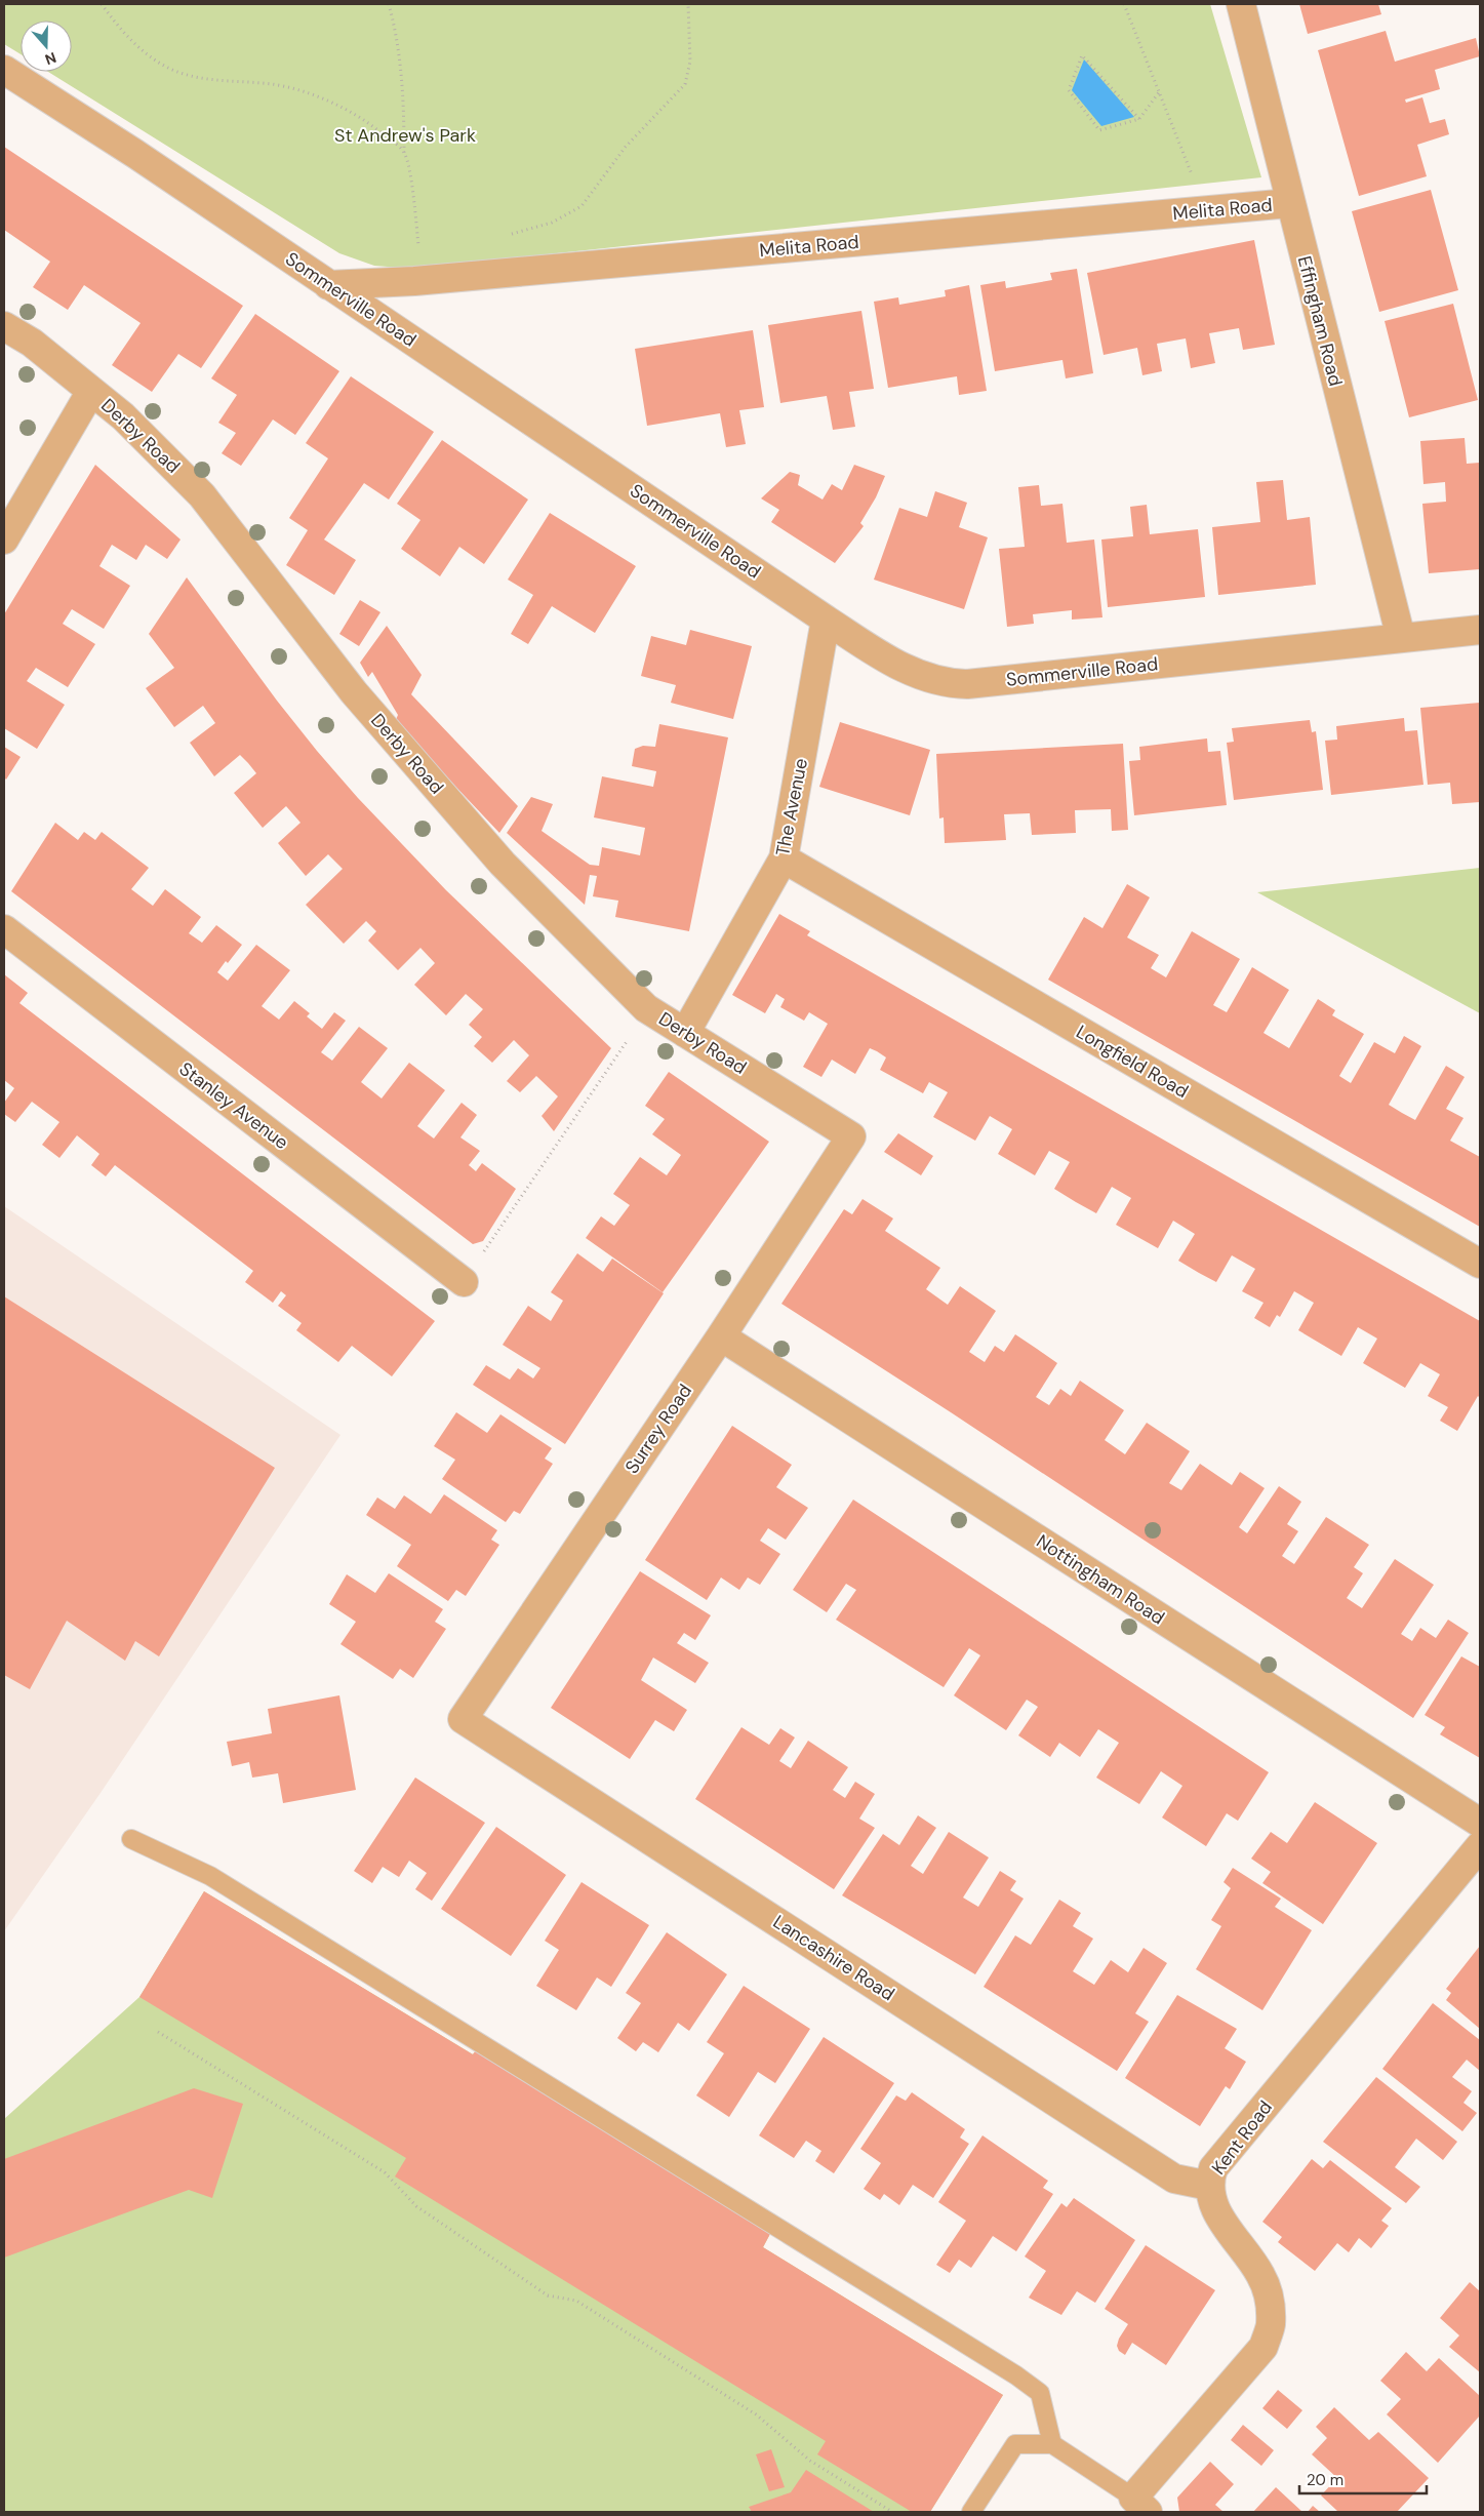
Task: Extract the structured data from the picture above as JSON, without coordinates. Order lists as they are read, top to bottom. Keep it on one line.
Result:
{"streets":{"street":["Melita Road","Sommerville Road","Effingham Road","Derby Road","The Avenue","Longfield Road","Stanley Avenue","Surrey Road","Nottingham Road","Lancashire Road","Kent Road"]},"crossings":[["Melita Road","Sommerville Road"],["Melita Road","Effingham Road"],["Sommerville Road","Effingham Road"],["Sommerville Road","The Avenue"],["Derby Road","The Avenue"],["Derby Road","Surrey Road"],["The Avenue","Longfield Road"],["Surrey Road","Nottingham Road"],["Surrey Road","Lancashire Road"],["Lancashire Road","Kent Road"]],"parks":["St Andrew's Park"],"scale_bar":"20 m","north":"bottom"}
